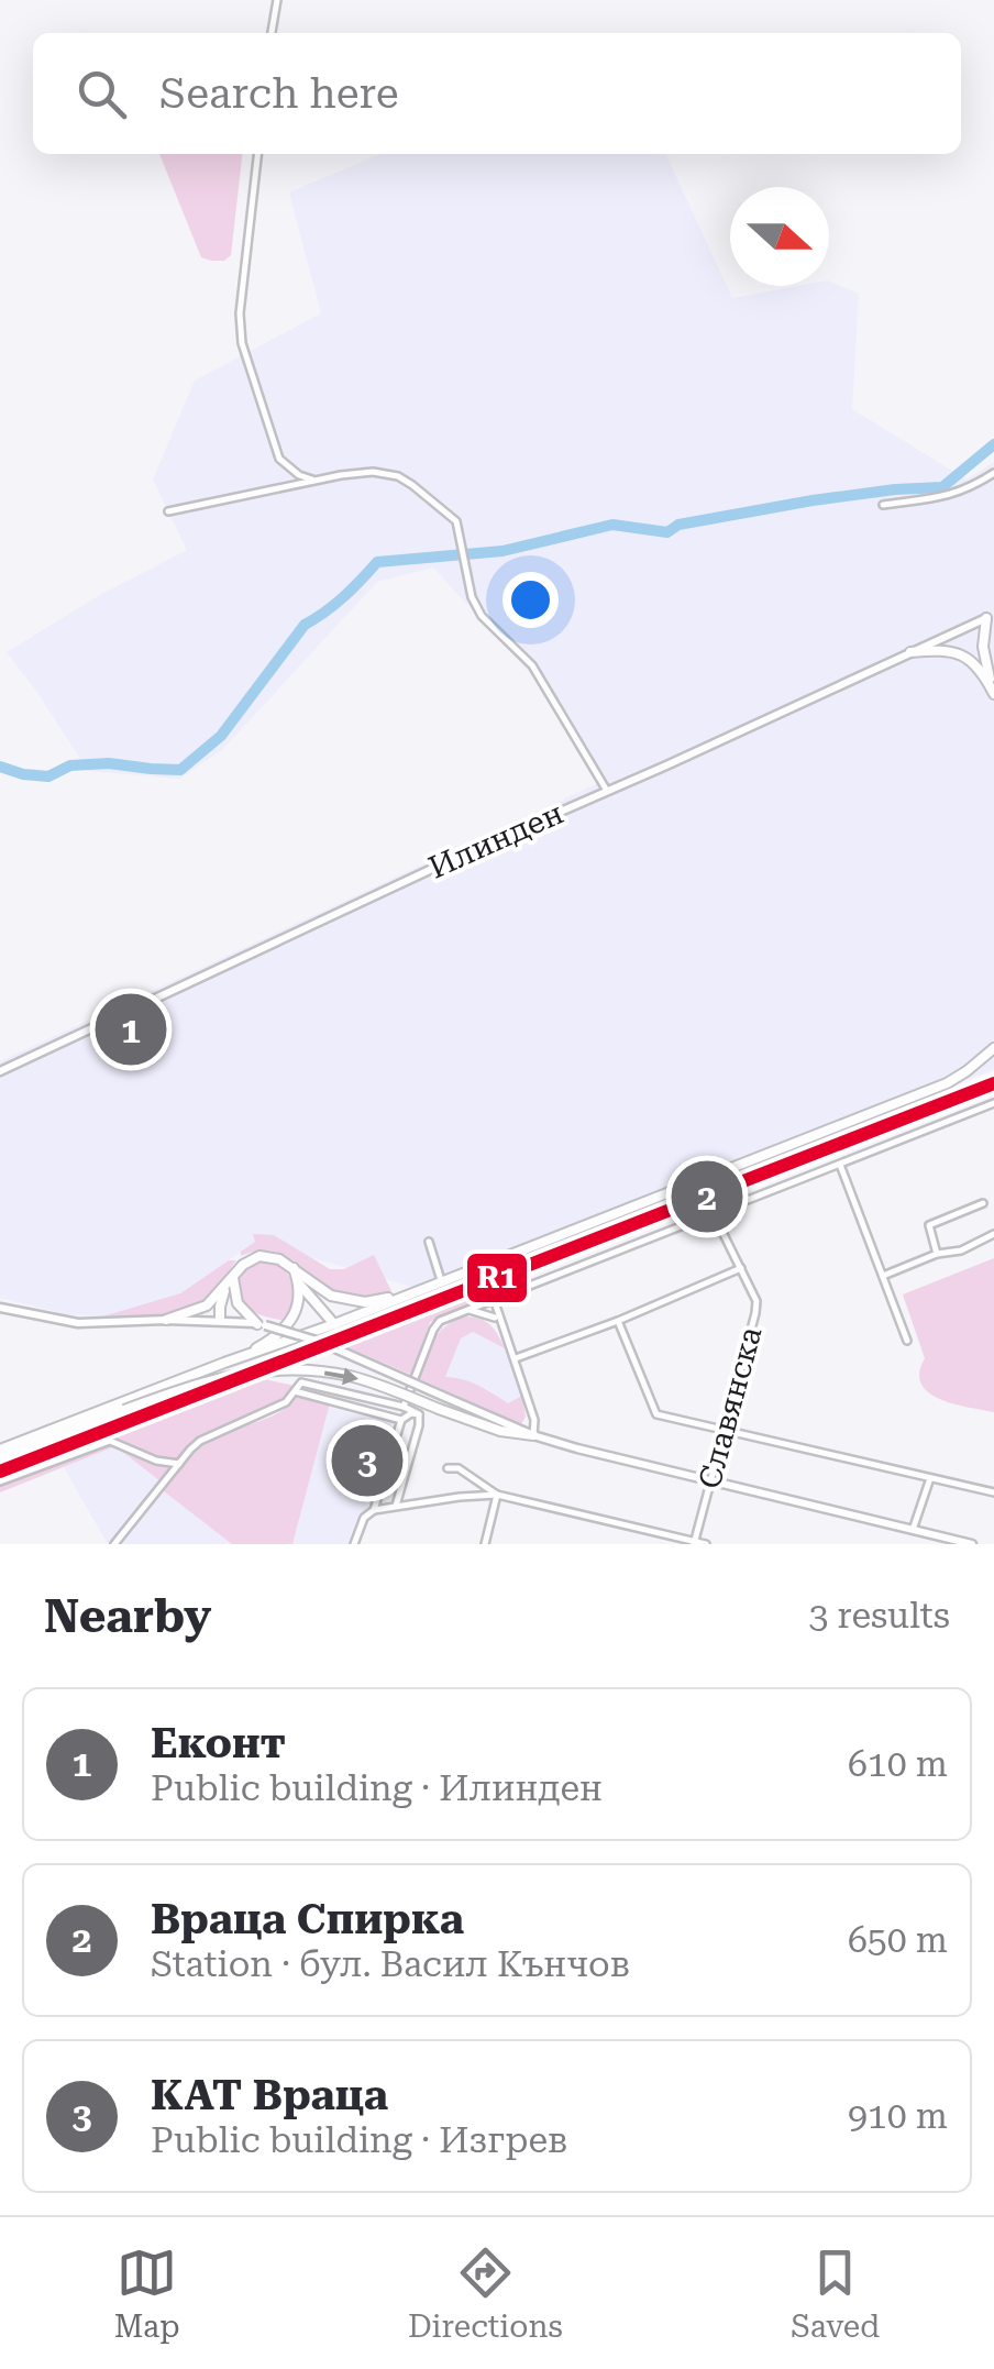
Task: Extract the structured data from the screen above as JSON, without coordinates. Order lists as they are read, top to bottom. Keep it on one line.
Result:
{"streets":{"street":["Илинден","Славянска"]},"lines":["transit line R1"],"north":"right","page":{"search":"Search here","pins":["1","2","3"],"heading":["Nearby","3 results"],"list":[{"mark":"1","name":"Еконт","note":"Public building · Илинден","value":"610 m"},{"mark":"2","name":"Враца Спирка","note":"Station · бул. Васил Кънчов","value":"650 m"},{"mark":"3","name":"КАТ Враца","note":"Public building · Изгрев","value":"910 m"}],"nav":["Map","Directions","Saved"]}}
